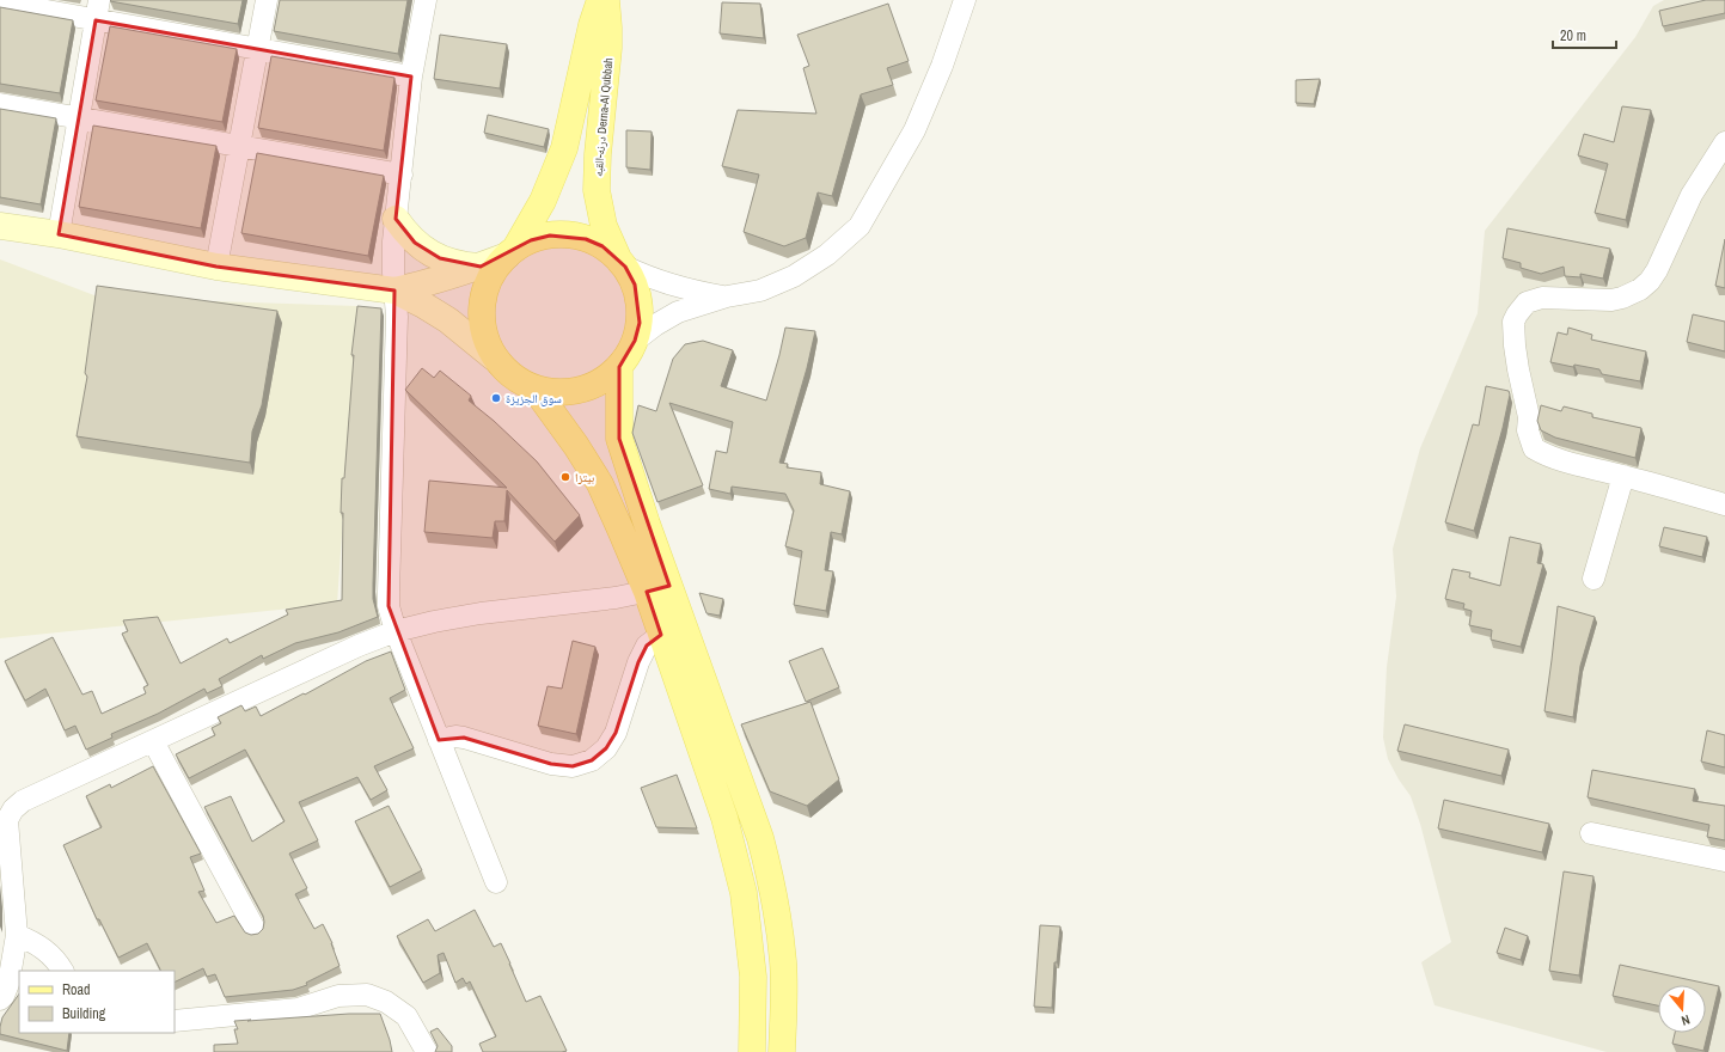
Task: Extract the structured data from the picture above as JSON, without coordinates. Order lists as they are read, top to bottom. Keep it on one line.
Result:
{"streets":{"main road":["درنه-القبه Derna-Al Qubbah"]},"places":["سوق الجزيزة","بيتزا"],"legend":["Road","Building"],"scale_bar":"20 m","north":"bottom"}
